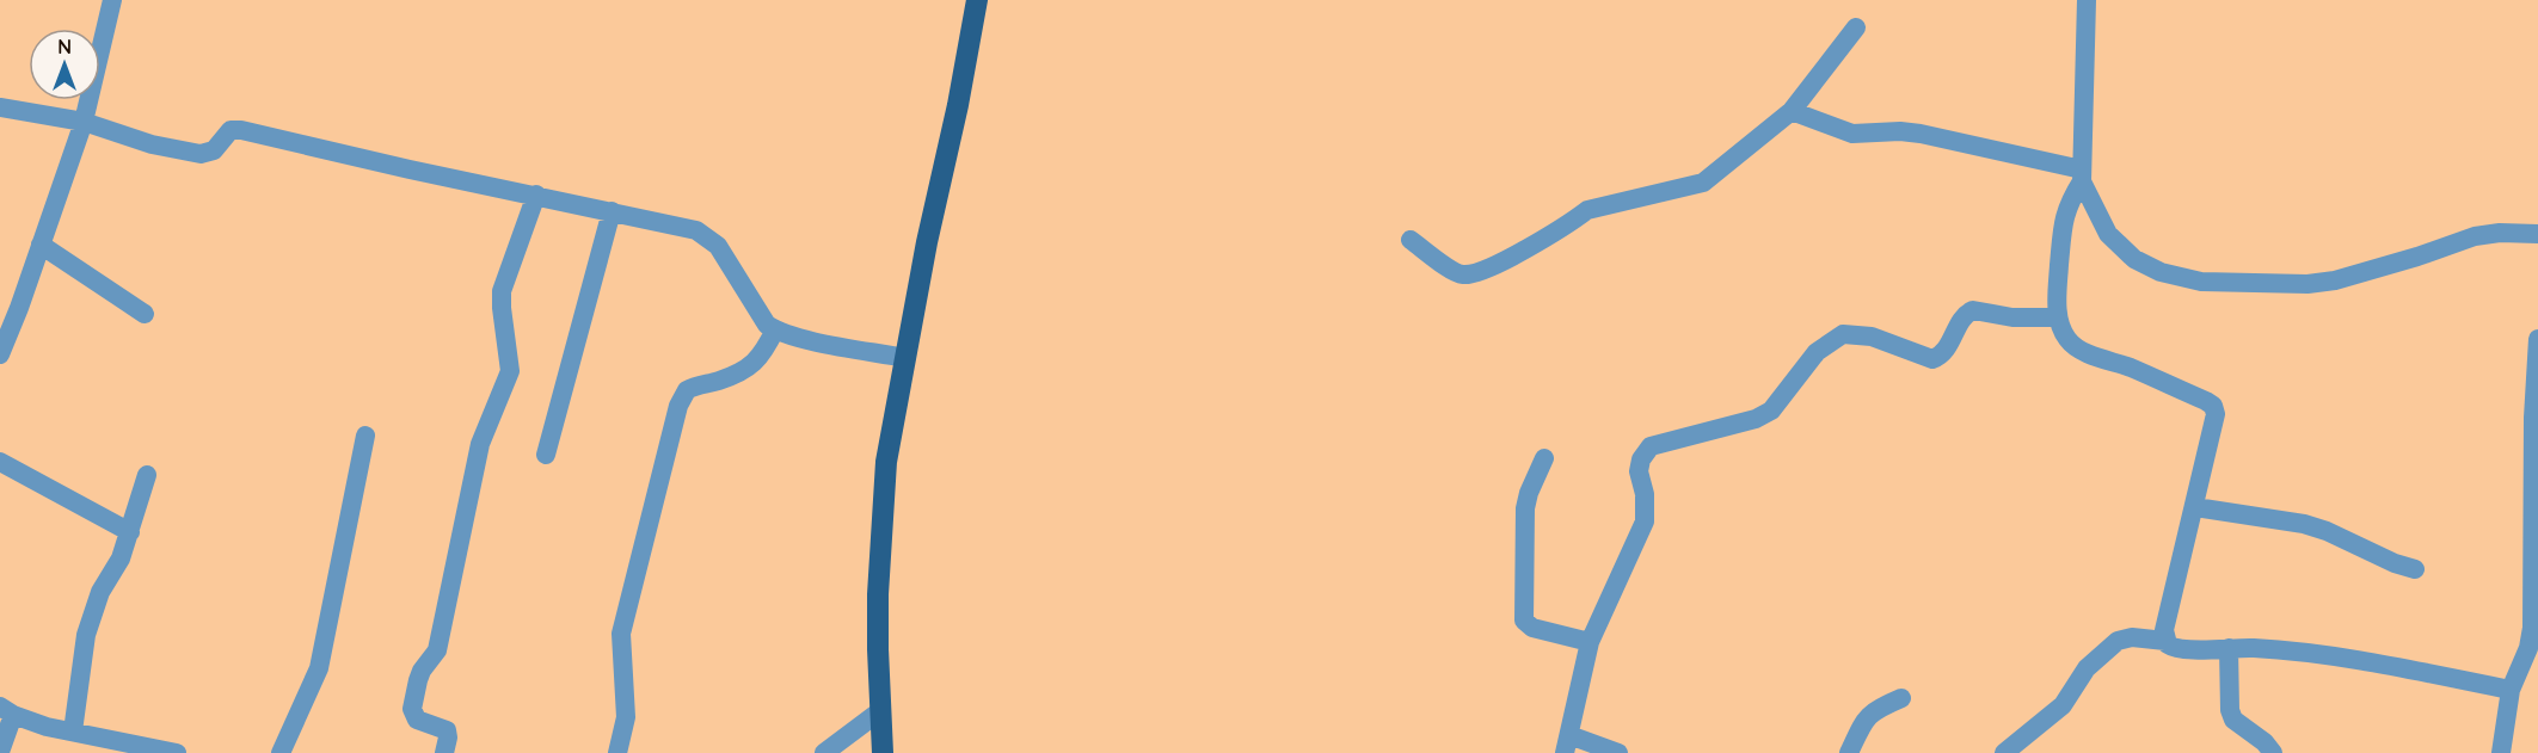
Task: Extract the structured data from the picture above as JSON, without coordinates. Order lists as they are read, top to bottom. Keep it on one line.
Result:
{"north":"top"}
